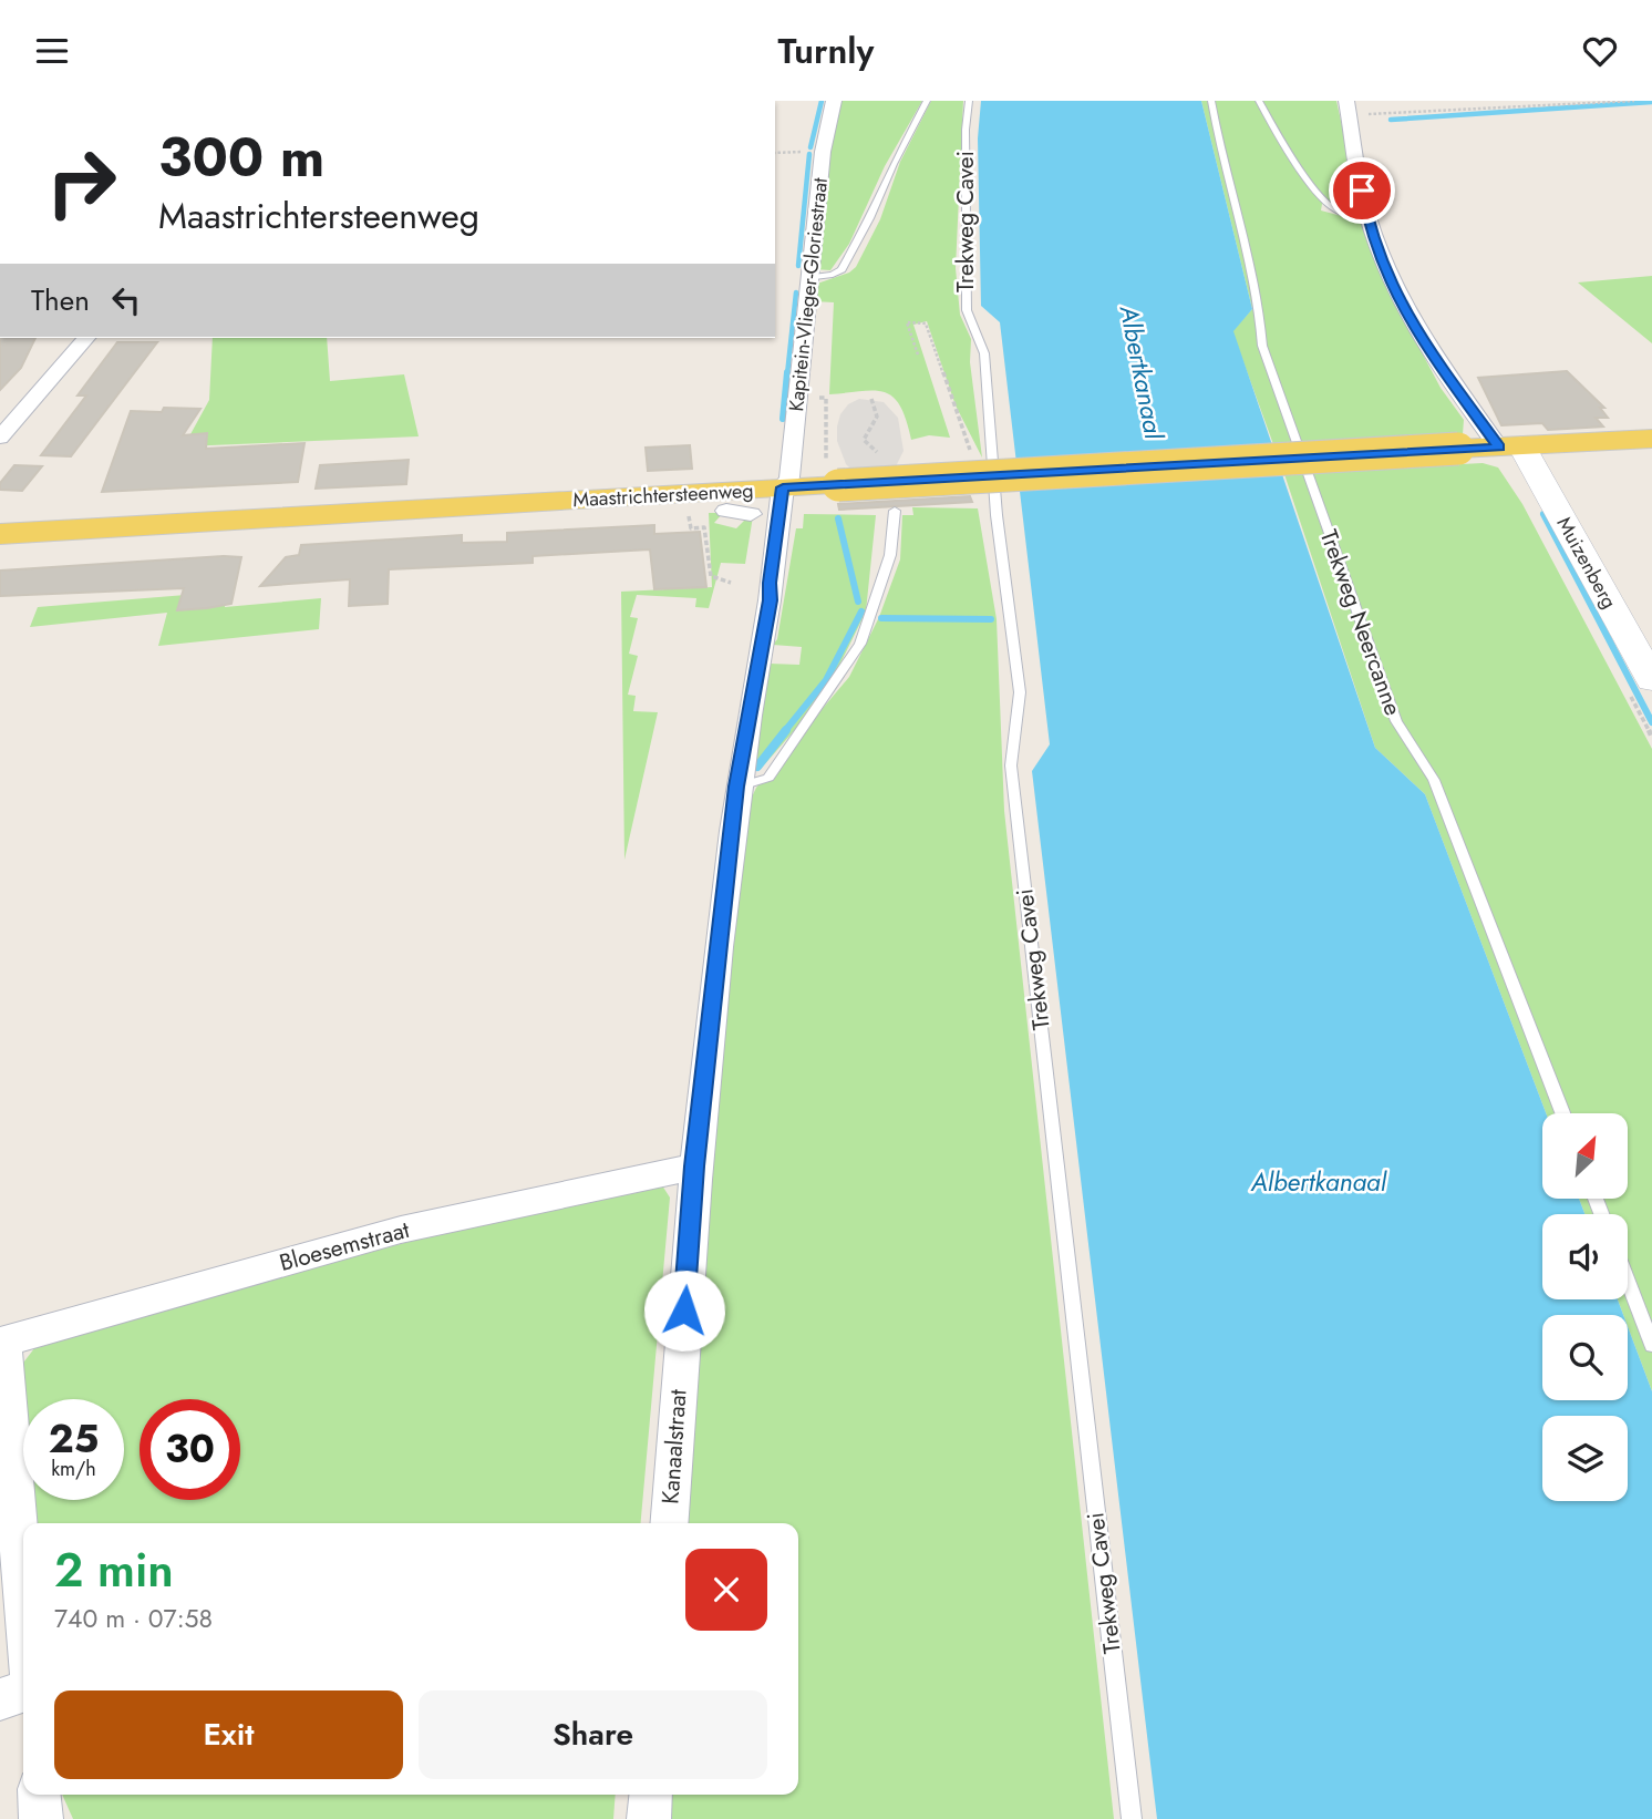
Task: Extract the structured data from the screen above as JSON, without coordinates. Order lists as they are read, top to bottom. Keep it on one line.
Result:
{"streets":{"main road":["Maastrichtersteenweg"],"street":["Kapitein-Vlieger-Gloriestraat","Muizenberg","Bloesemstraat","Kanaalstraat"],"lane":["Trekweg Cavei","Trekweg Neercanne"]},"crossings":[["Kapitein-Vlieger-Gloriestraat","Maastrichtersteenweg"],["Kapitein-Vlieger-Gloriestraat","Kanaalstraat"],["Maastrichtersteenweg","Muizenberg"],["Maastrichtersteenweg","Kanaalstraat"],["Bloesemstraat","Kanaalstraat"]],"water":["Albertkanaal"],"north":"top right","page":{"header":"Turnly","turn":["300 m","Maastrichtersteenweg"],"then":"Then","speed":"25 km/h","limit":"30","heading":["2 min","740 m · 07:58"],"buttons":["Exit","Share"]}}
